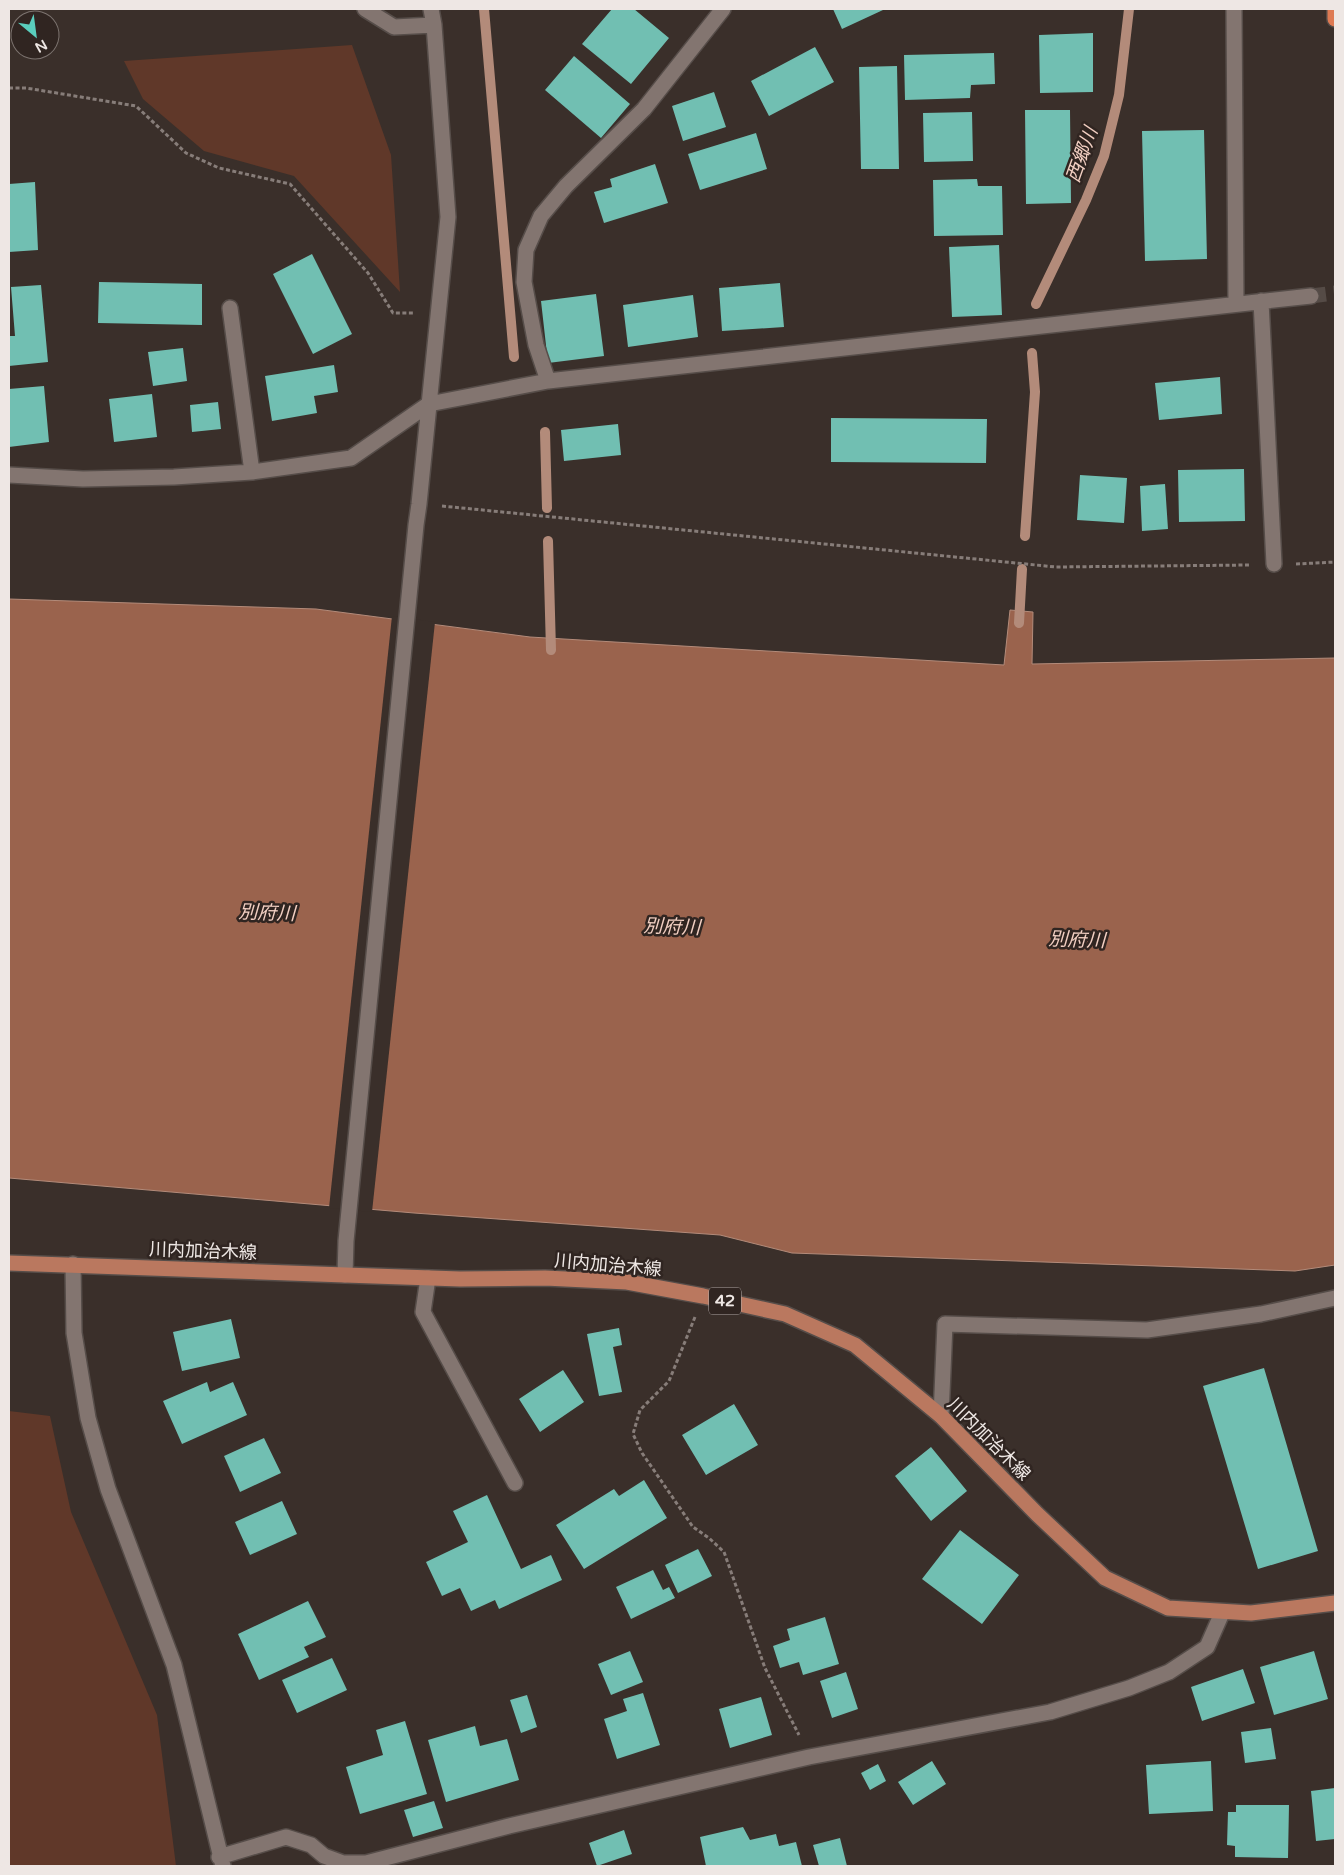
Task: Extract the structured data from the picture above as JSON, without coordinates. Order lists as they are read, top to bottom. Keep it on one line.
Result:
{"streets":{"main road":["川内加治木線","42"]},"water":["西郷川","別府川"],"north":"bottom right"}
